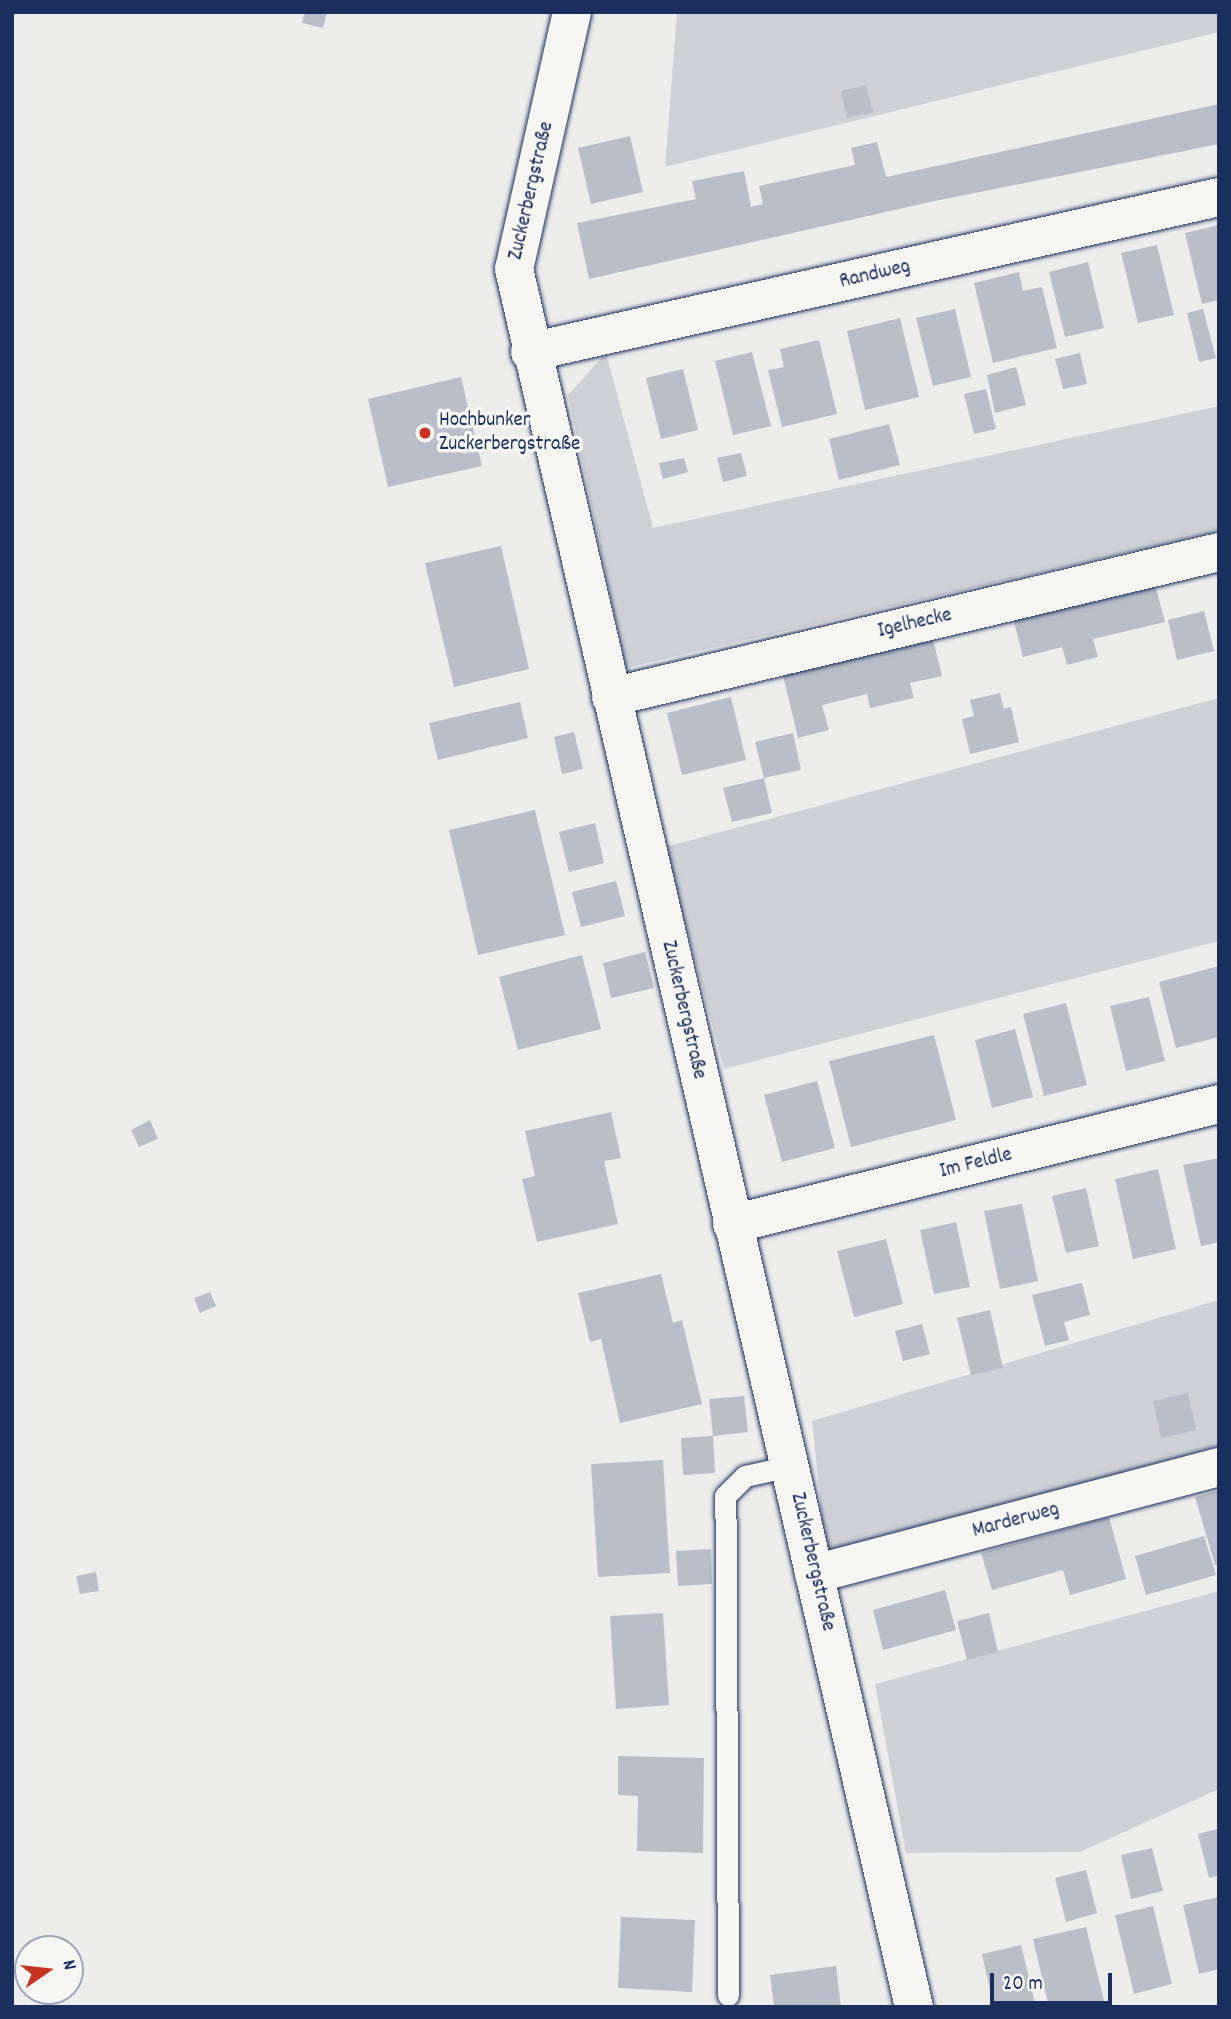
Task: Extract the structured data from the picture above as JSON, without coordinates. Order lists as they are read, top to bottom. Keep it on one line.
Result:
{"streets":{"street":["Zuckerbergstraße","Randweg","Igelhecke","Im Feldle","Marderweg"]},"crossings":[["Zuckerbergstraße","Randweg"],["Zuckerbergstraße","Igelhecke"],["Zuckerbergstraße","Im Feldle"],["Zuckerbergstraße","Marderweg"]],"places":["Hochbunker Zuckerbergstraße"],"scale_bar":"20 m","north":"right"}
